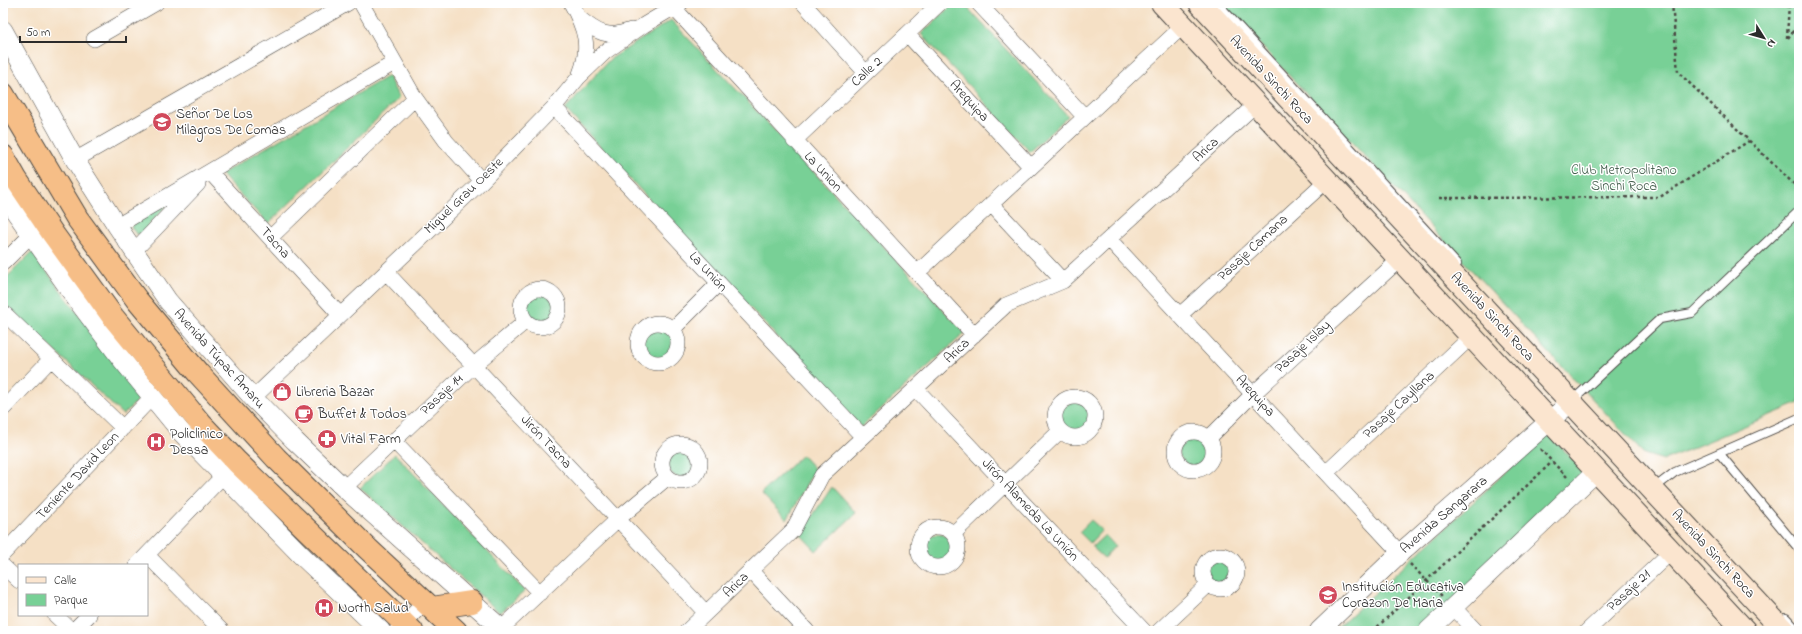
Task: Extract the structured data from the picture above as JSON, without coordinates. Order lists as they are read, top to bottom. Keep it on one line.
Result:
{"streets":{"highway":["Avenida Túpac Amaru"],"main road":["Avenida Sinchi Roca"],"street":["Calle 2","Arequipa","Arica","La Union","Miguel Grau Oeste","Tacna","Pasaje Camana","La Unión","Pasaje Islay","Pasaje 14","Pasaje Cayllana","Jirón Tacna","Teniente David Leon","Jirón Alameda La Unión","Avenida Sangarara","Pasaje 21"]},"crossings":[["Calle 2","Arequipa"],["Calle 2","La Union"],["Avenida Sinchi Roca","Arica"],["Avenida Sinchi Roca","Pasaje Camana"],["Avenida Sinchi Roca","Pasaje Islay"],["Avenida Sinchi Roca","Pasaje Cayllana"],["Avenida Sinchi Roca","Avenida Sangarara"],["Avenida Sinchi Roca","Pasaje 21"],["Arequipa","Arica"],["Arequipa","Pasaje Camana"],["Arequipa","Pasaje Islay"],["Arequipa","Pasaje Cayllana"],["Arequipa","Avenida Sangarara"],["Arica","La Union"],["Arica","La Unión"],["Arica","Jirón Tacna"],["Arica","Jirón Alameda La Unión"],["La Union","Miguel Grau Oeste"],["Miguel Grau Oeste","Tacna"],["Miguel Grau Oeste","La Unión"],["Miguel Grau Oeste","Avenida Túpac Amaru"],["Miguel Grau Oeste","Jirón Tacna"],["Avenida Túpac Amaru","Pasaje 14"],["Pasaje 14","Jirón Tacna"]],"parks":["Club Metropolitano Sinchi Roca"],"places":{"school or university":["Señor De Los Milagros De Comas","Institución Educativa Corazon De Maria"],"shop":["Libreria Bazar"],"cafe":["Buffet & Todos"],"pharmacy":["Vital Farm"],"hospital":["Policlinico Dessa","North Salud"]},"legend":["Calle","Parque"],"scale_bar":"50 m","north":"bottom right"}
